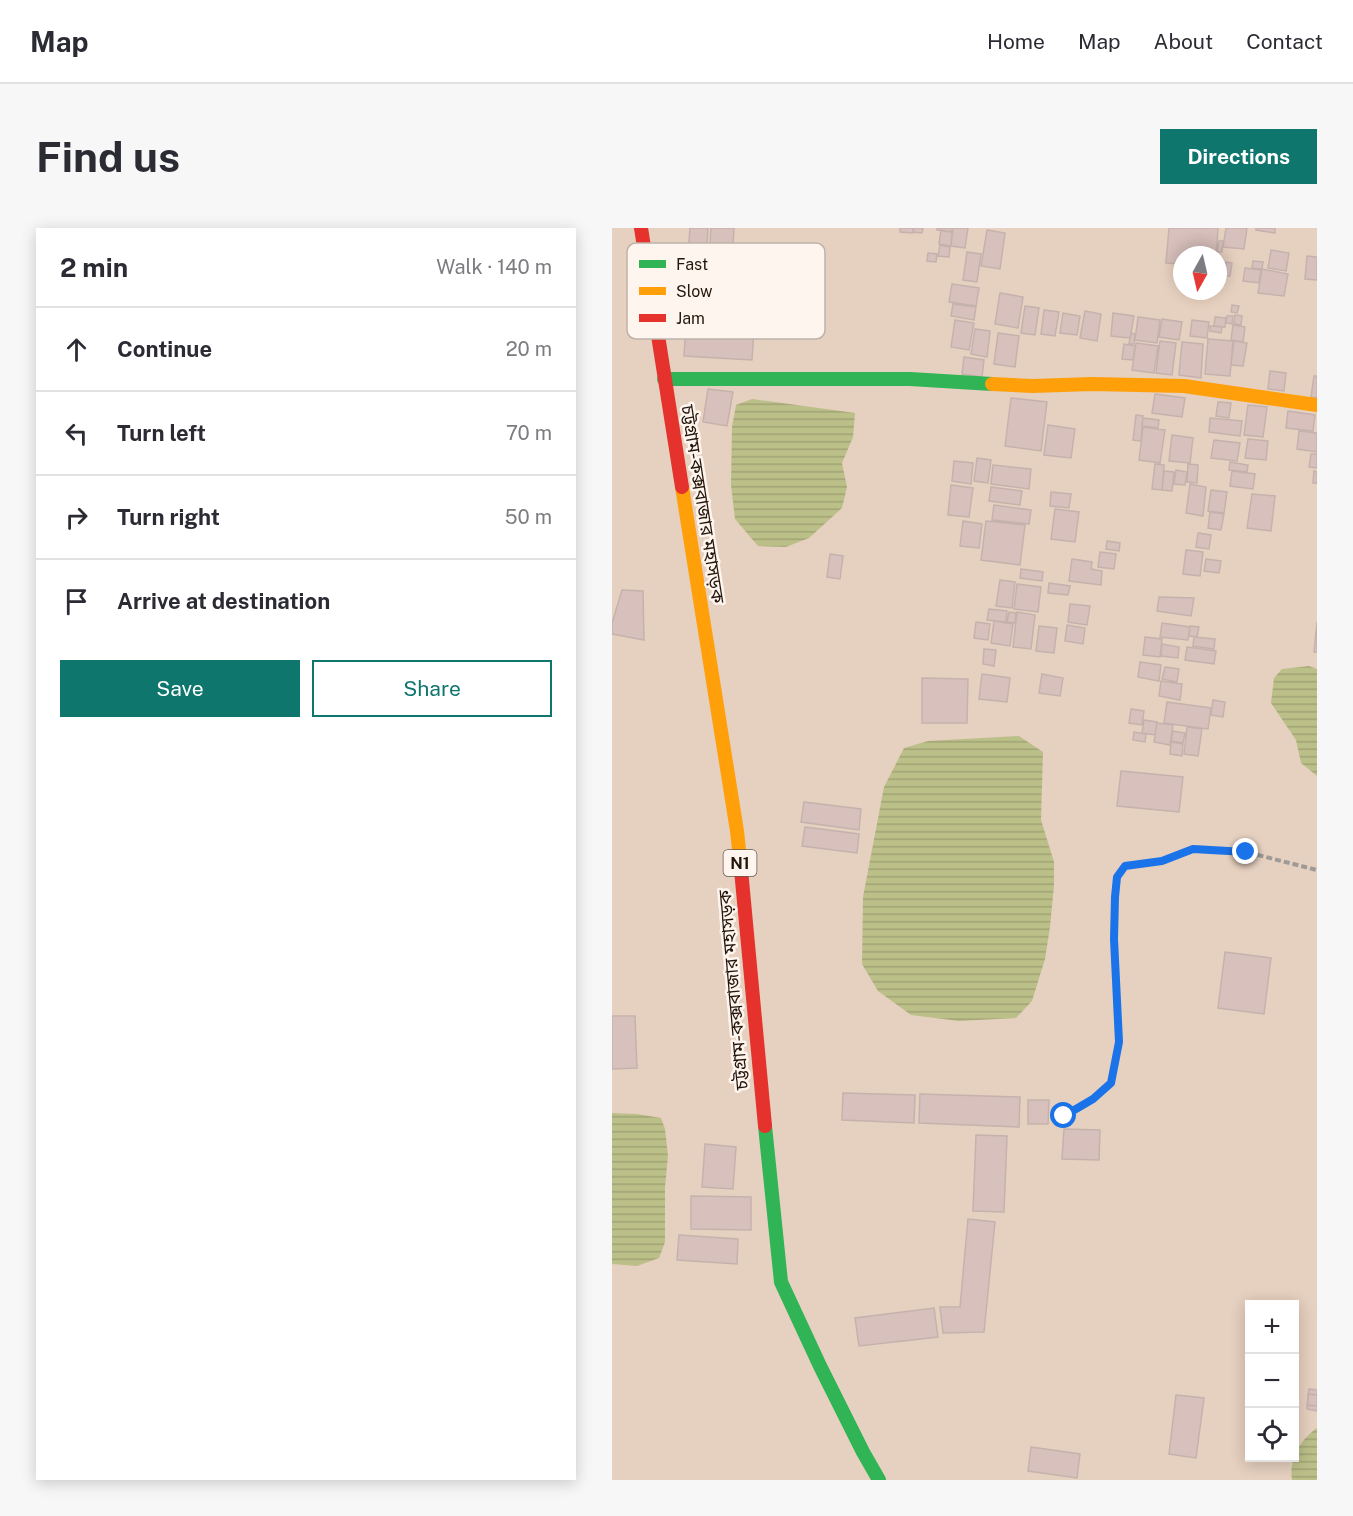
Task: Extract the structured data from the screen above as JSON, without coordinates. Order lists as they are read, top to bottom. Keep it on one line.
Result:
{"streets":{"main road":["চট্টগ্রাম-কক্সবাজার মহাসড়ক","N1"]},"legend":["Fast","Slow","Jam"],"north":"bottom","page":{"header":"Map","nav":["Home","Map","About","Contact"],"buttons":["Directions",["Save","Share"]],"title":"Find us","heading":["2 min","Walk · 140 m"],"list":[["Continue","20 m"],["Turn left","70 m"],["Turn right","50 m"],"Arrive at destination"],"map_buttons":["+","−"]}}
